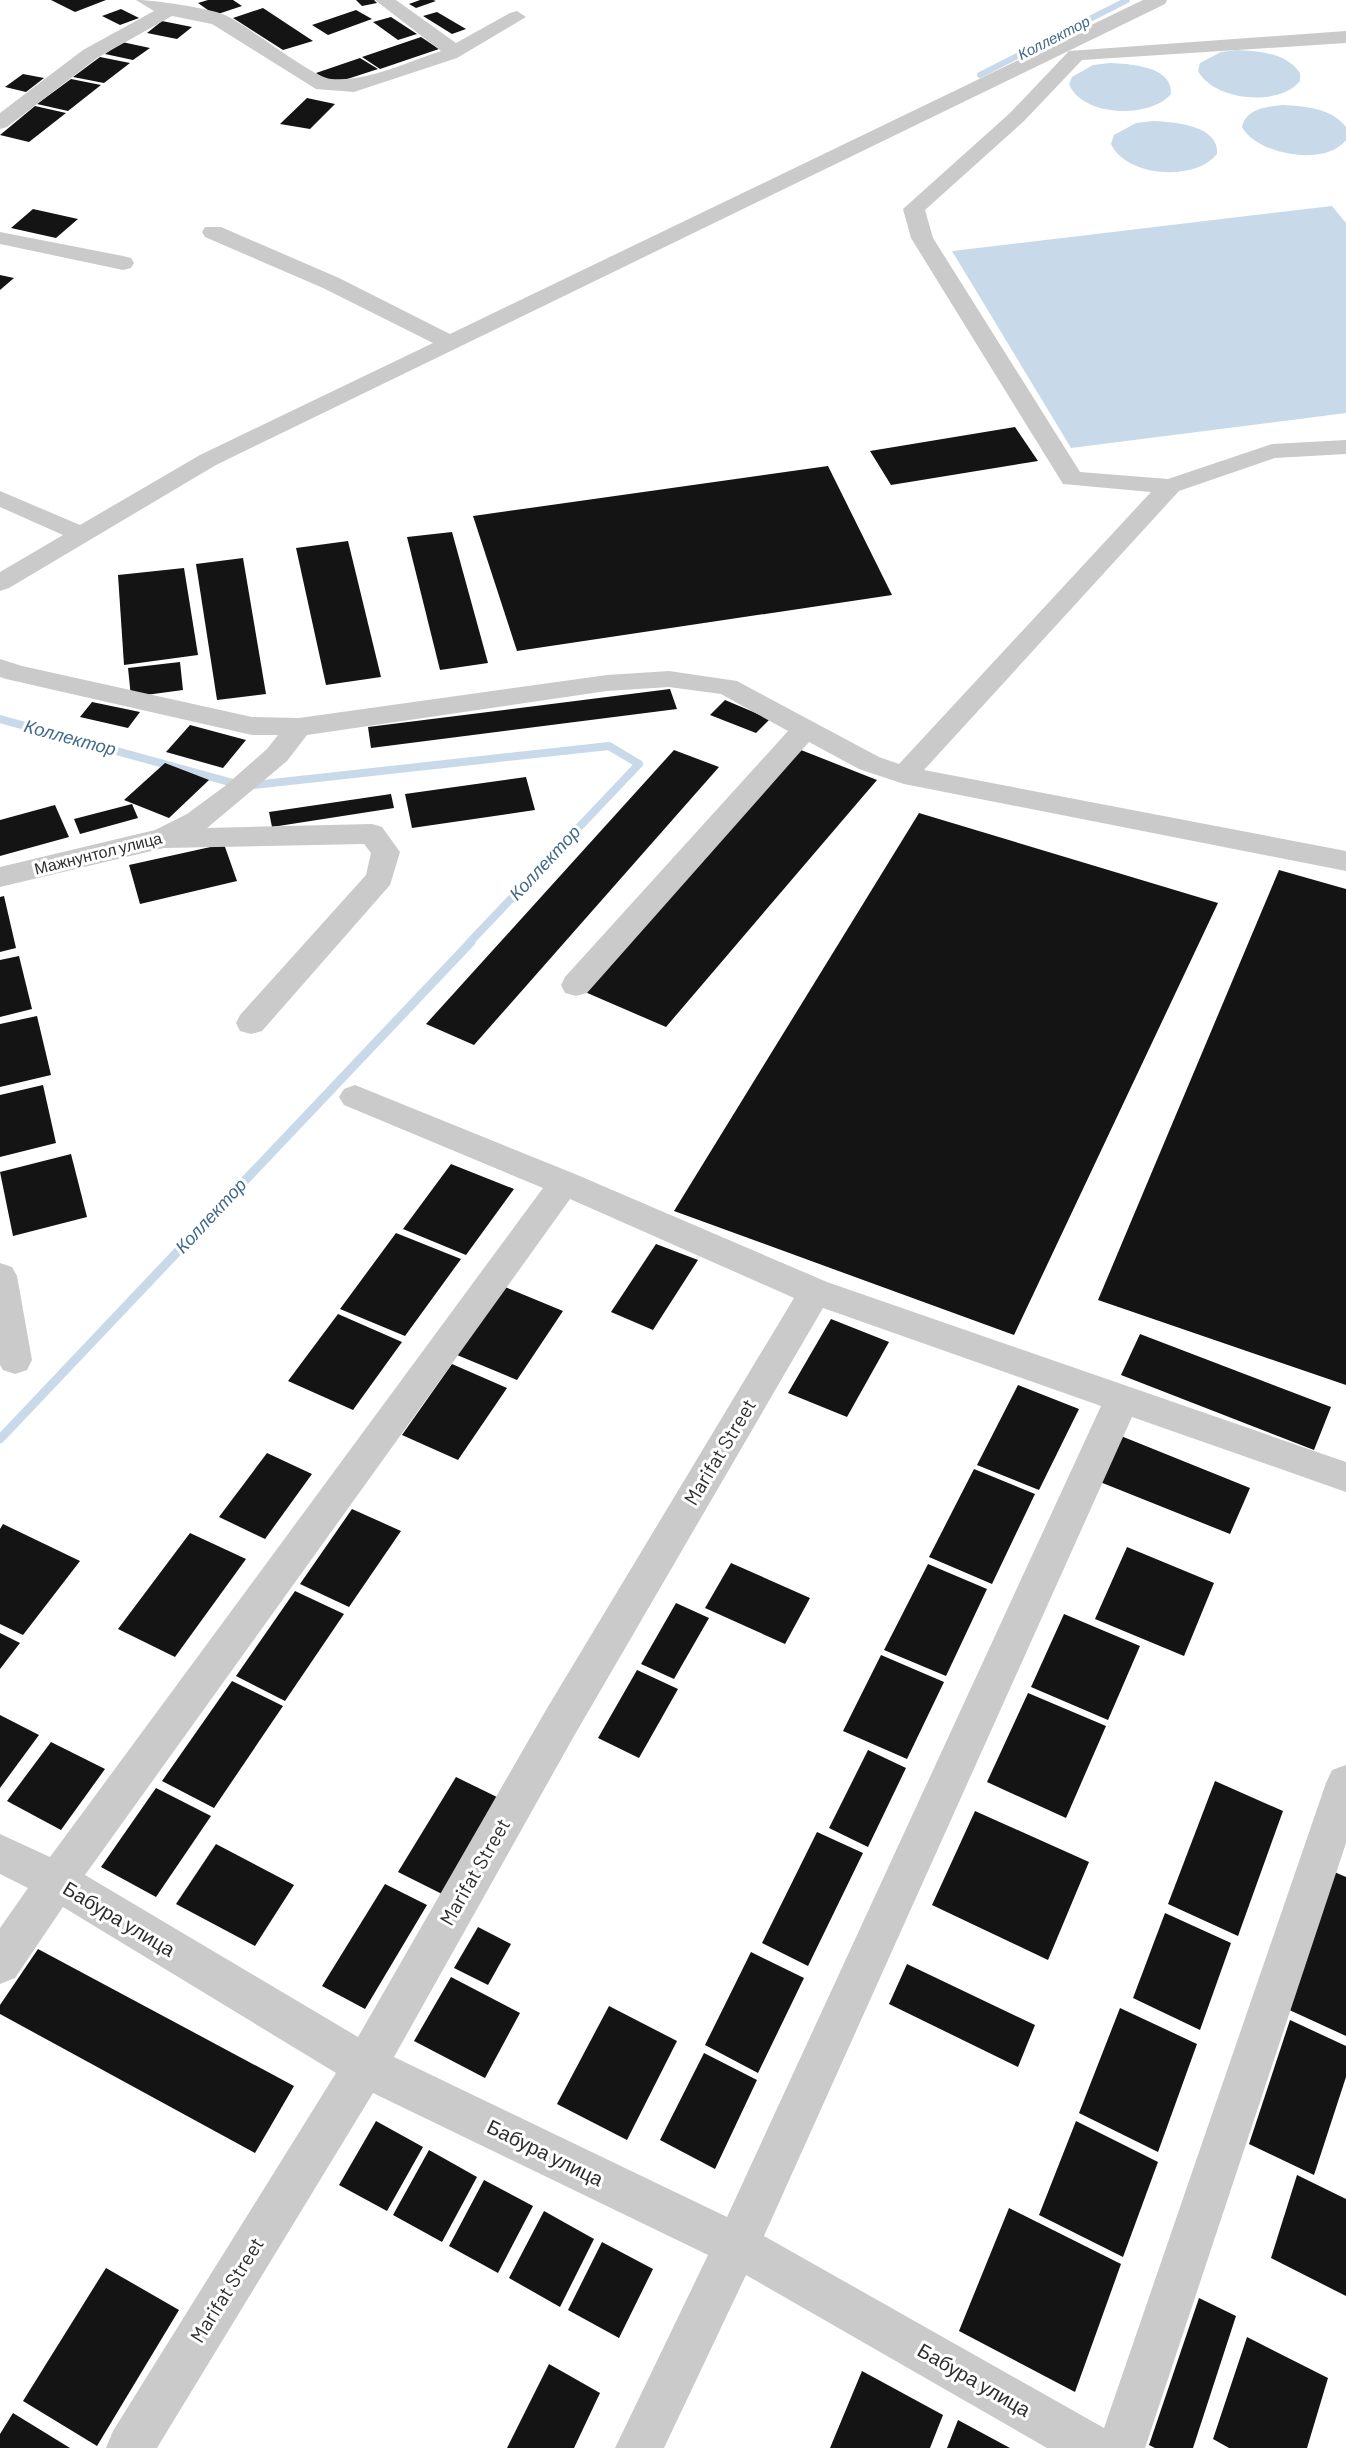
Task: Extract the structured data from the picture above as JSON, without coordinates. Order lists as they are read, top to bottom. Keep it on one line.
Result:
{"streets":{"street":["Мажнунтол улица","Marifat Street","Бабура улица"]},"crossings":[["Marifat Street","Бабура улица"]],"water":["Коллектор"]}
